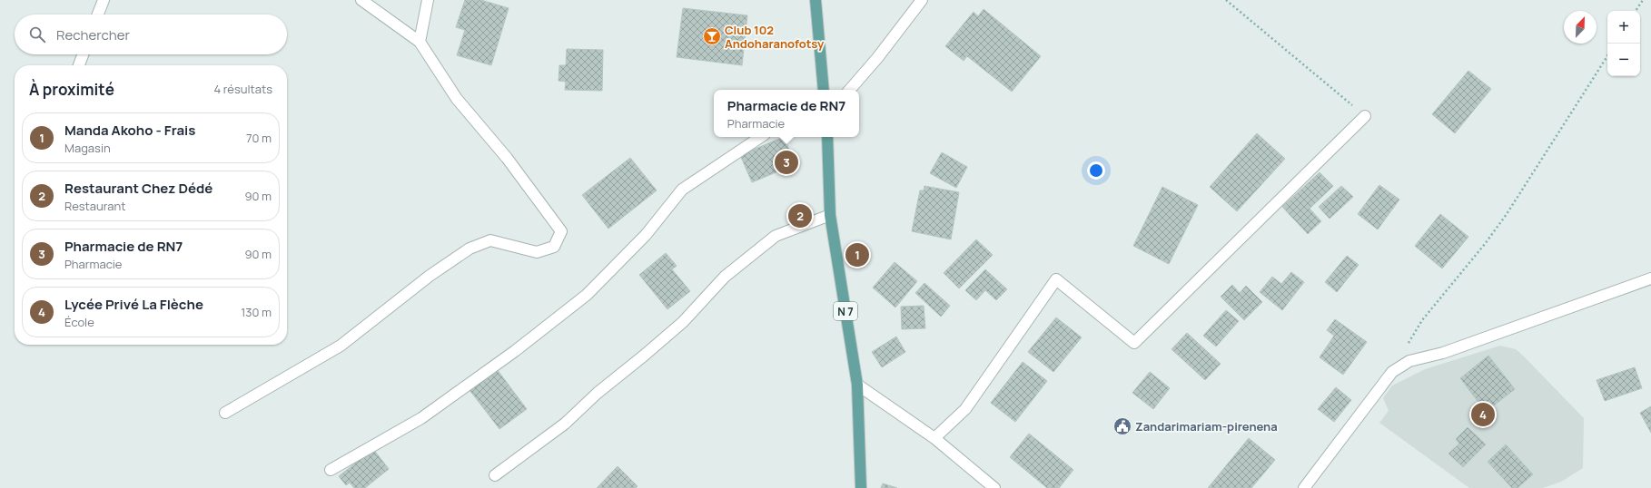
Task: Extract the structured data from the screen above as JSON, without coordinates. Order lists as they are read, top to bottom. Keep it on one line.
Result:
{"streets":{"main road":["N 7"]},"places":{"bar":["Club 102 Andoharanofotsy"],"public building":["Zandarimariam-pirenena"]},"north":"top right","page":{"map_buttons":["+","−"],"search":"Rechercher","heading":["À proximité","4 résultats"],"popup":["Pharmacie de RN7","Pharmacie"],"list":[{"mark":"1","name":"Manda Akoho - Frais","note":"Magasin","value":"70 m"},{"mark":"2","name":"Restaurant Chez Dédé","note":"Restaurant","value":"90 m"},{"mark":"3","name":"Pharmacie de RN7","note":"Pharmacie","value":"90 m"},{"mark":"4","name":"Lycée Privé La Flèche","note":"École","value":"130 m"}],"pins":["3","2","1","4"]}}
